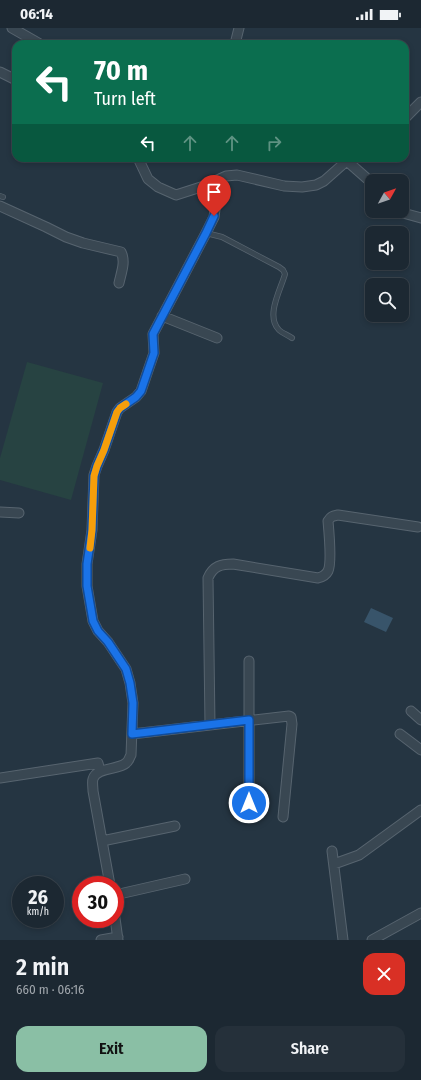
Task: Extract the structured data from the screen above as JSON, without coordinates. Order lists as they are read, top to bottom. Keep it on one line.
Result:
{"north":"top right","page":{"status":"06:14","turn":["70 m","Turn left"],"speed":"26 km/h","limit":"30","heading":["2 min","660 m · 06:16"],"buttons":["Exit","Share"]}}
